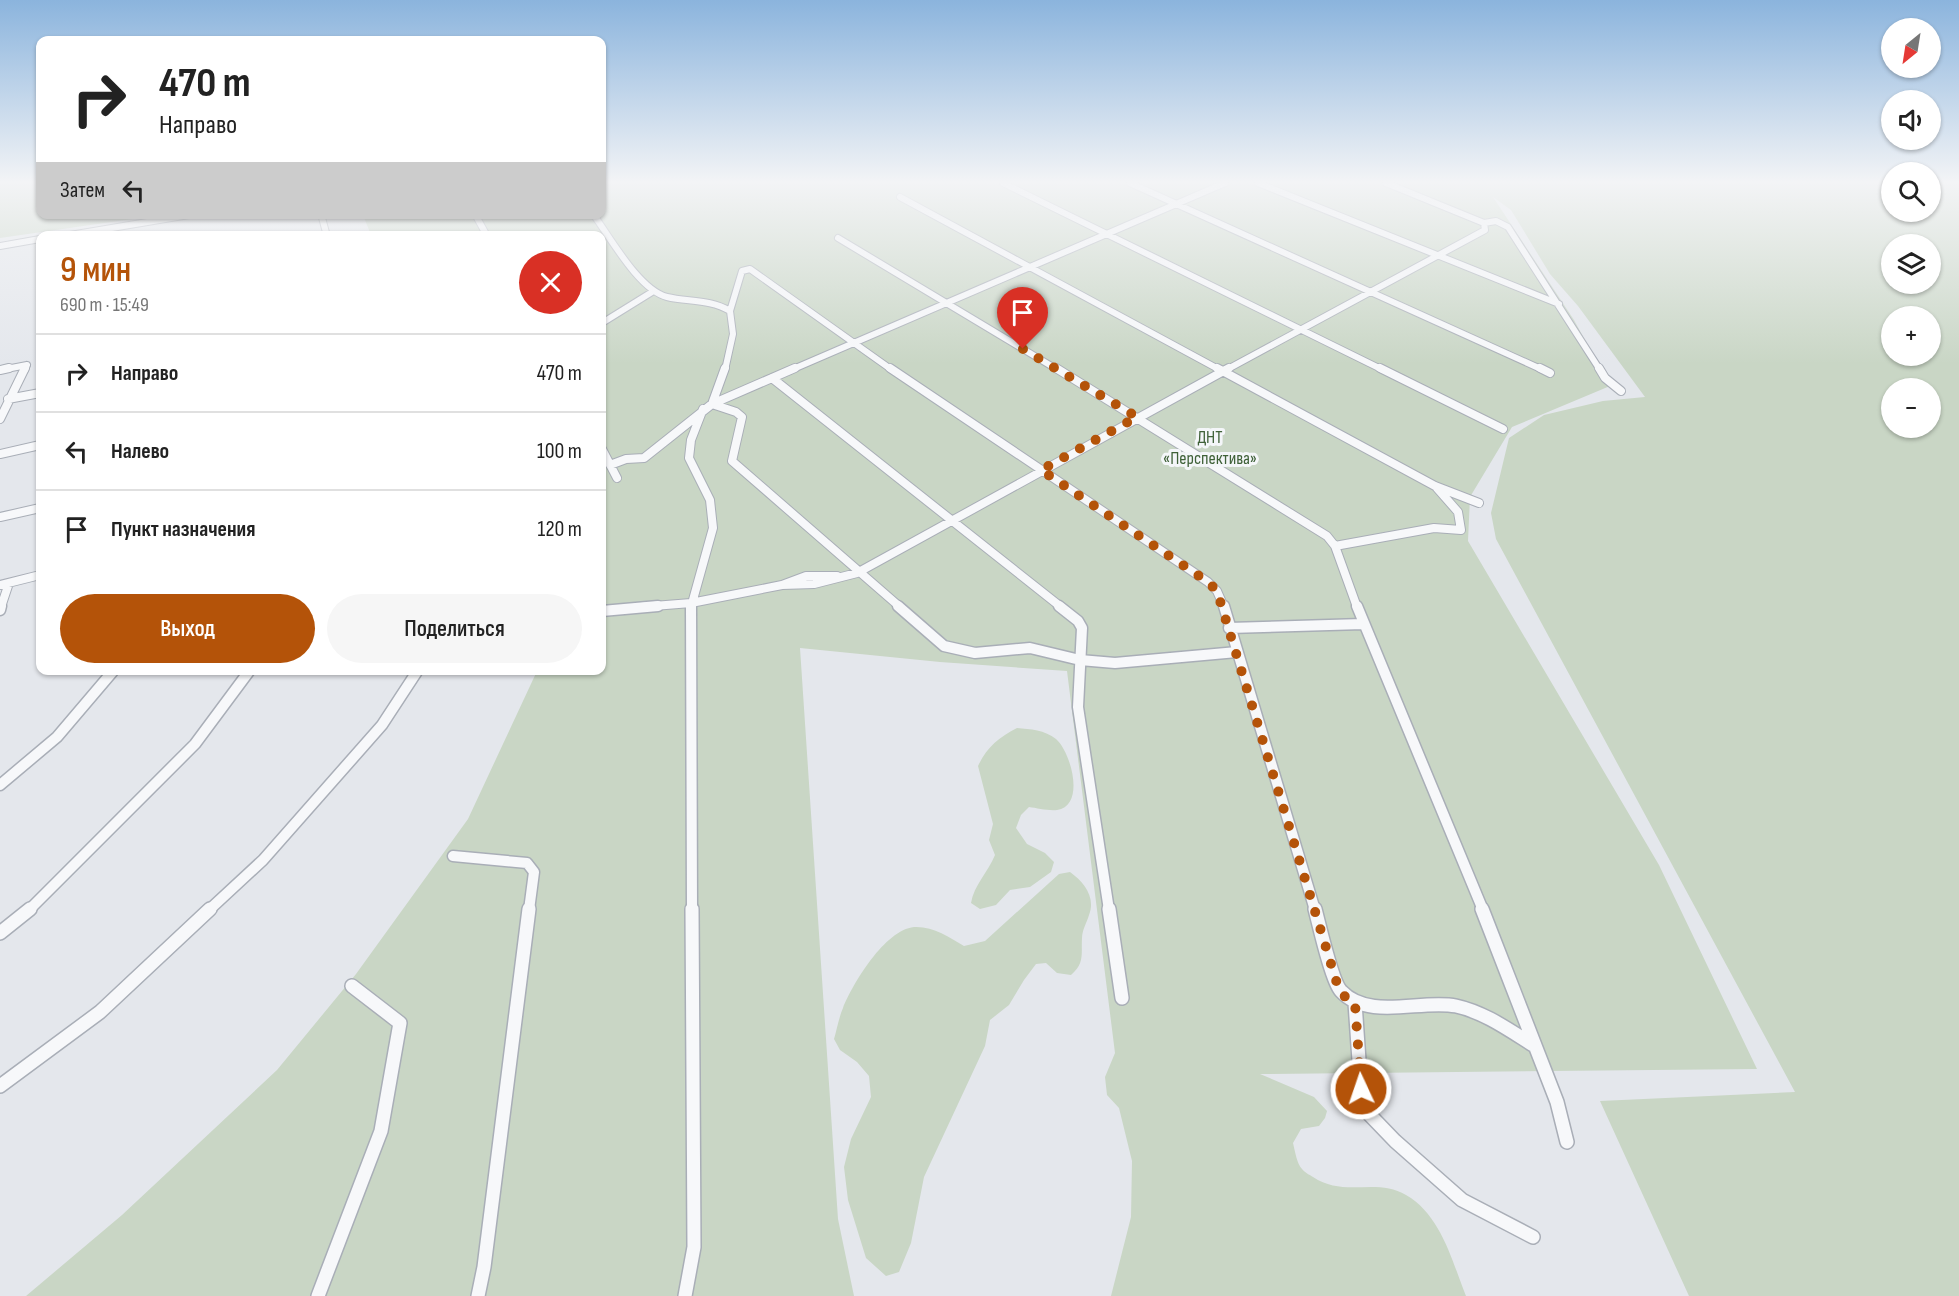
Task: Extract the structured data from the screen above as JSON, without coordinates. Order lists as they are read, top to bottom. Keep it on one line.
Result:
{"parks":["ДНТ «Перспектива»"],"north":"bottom left","page":{"map_buttons":["+","−"],"turn":["470 m","Направо"],"then":"Затем","heading":["9 мин","690 m · 15:49"],"list":[{"name":"Направо","value":"470 m"},{"name":"Налево","value":"100 m"},{"name":"Пункт назначения","value":"120 m"}],"buttons":["Выход","Поделиться"]}}
